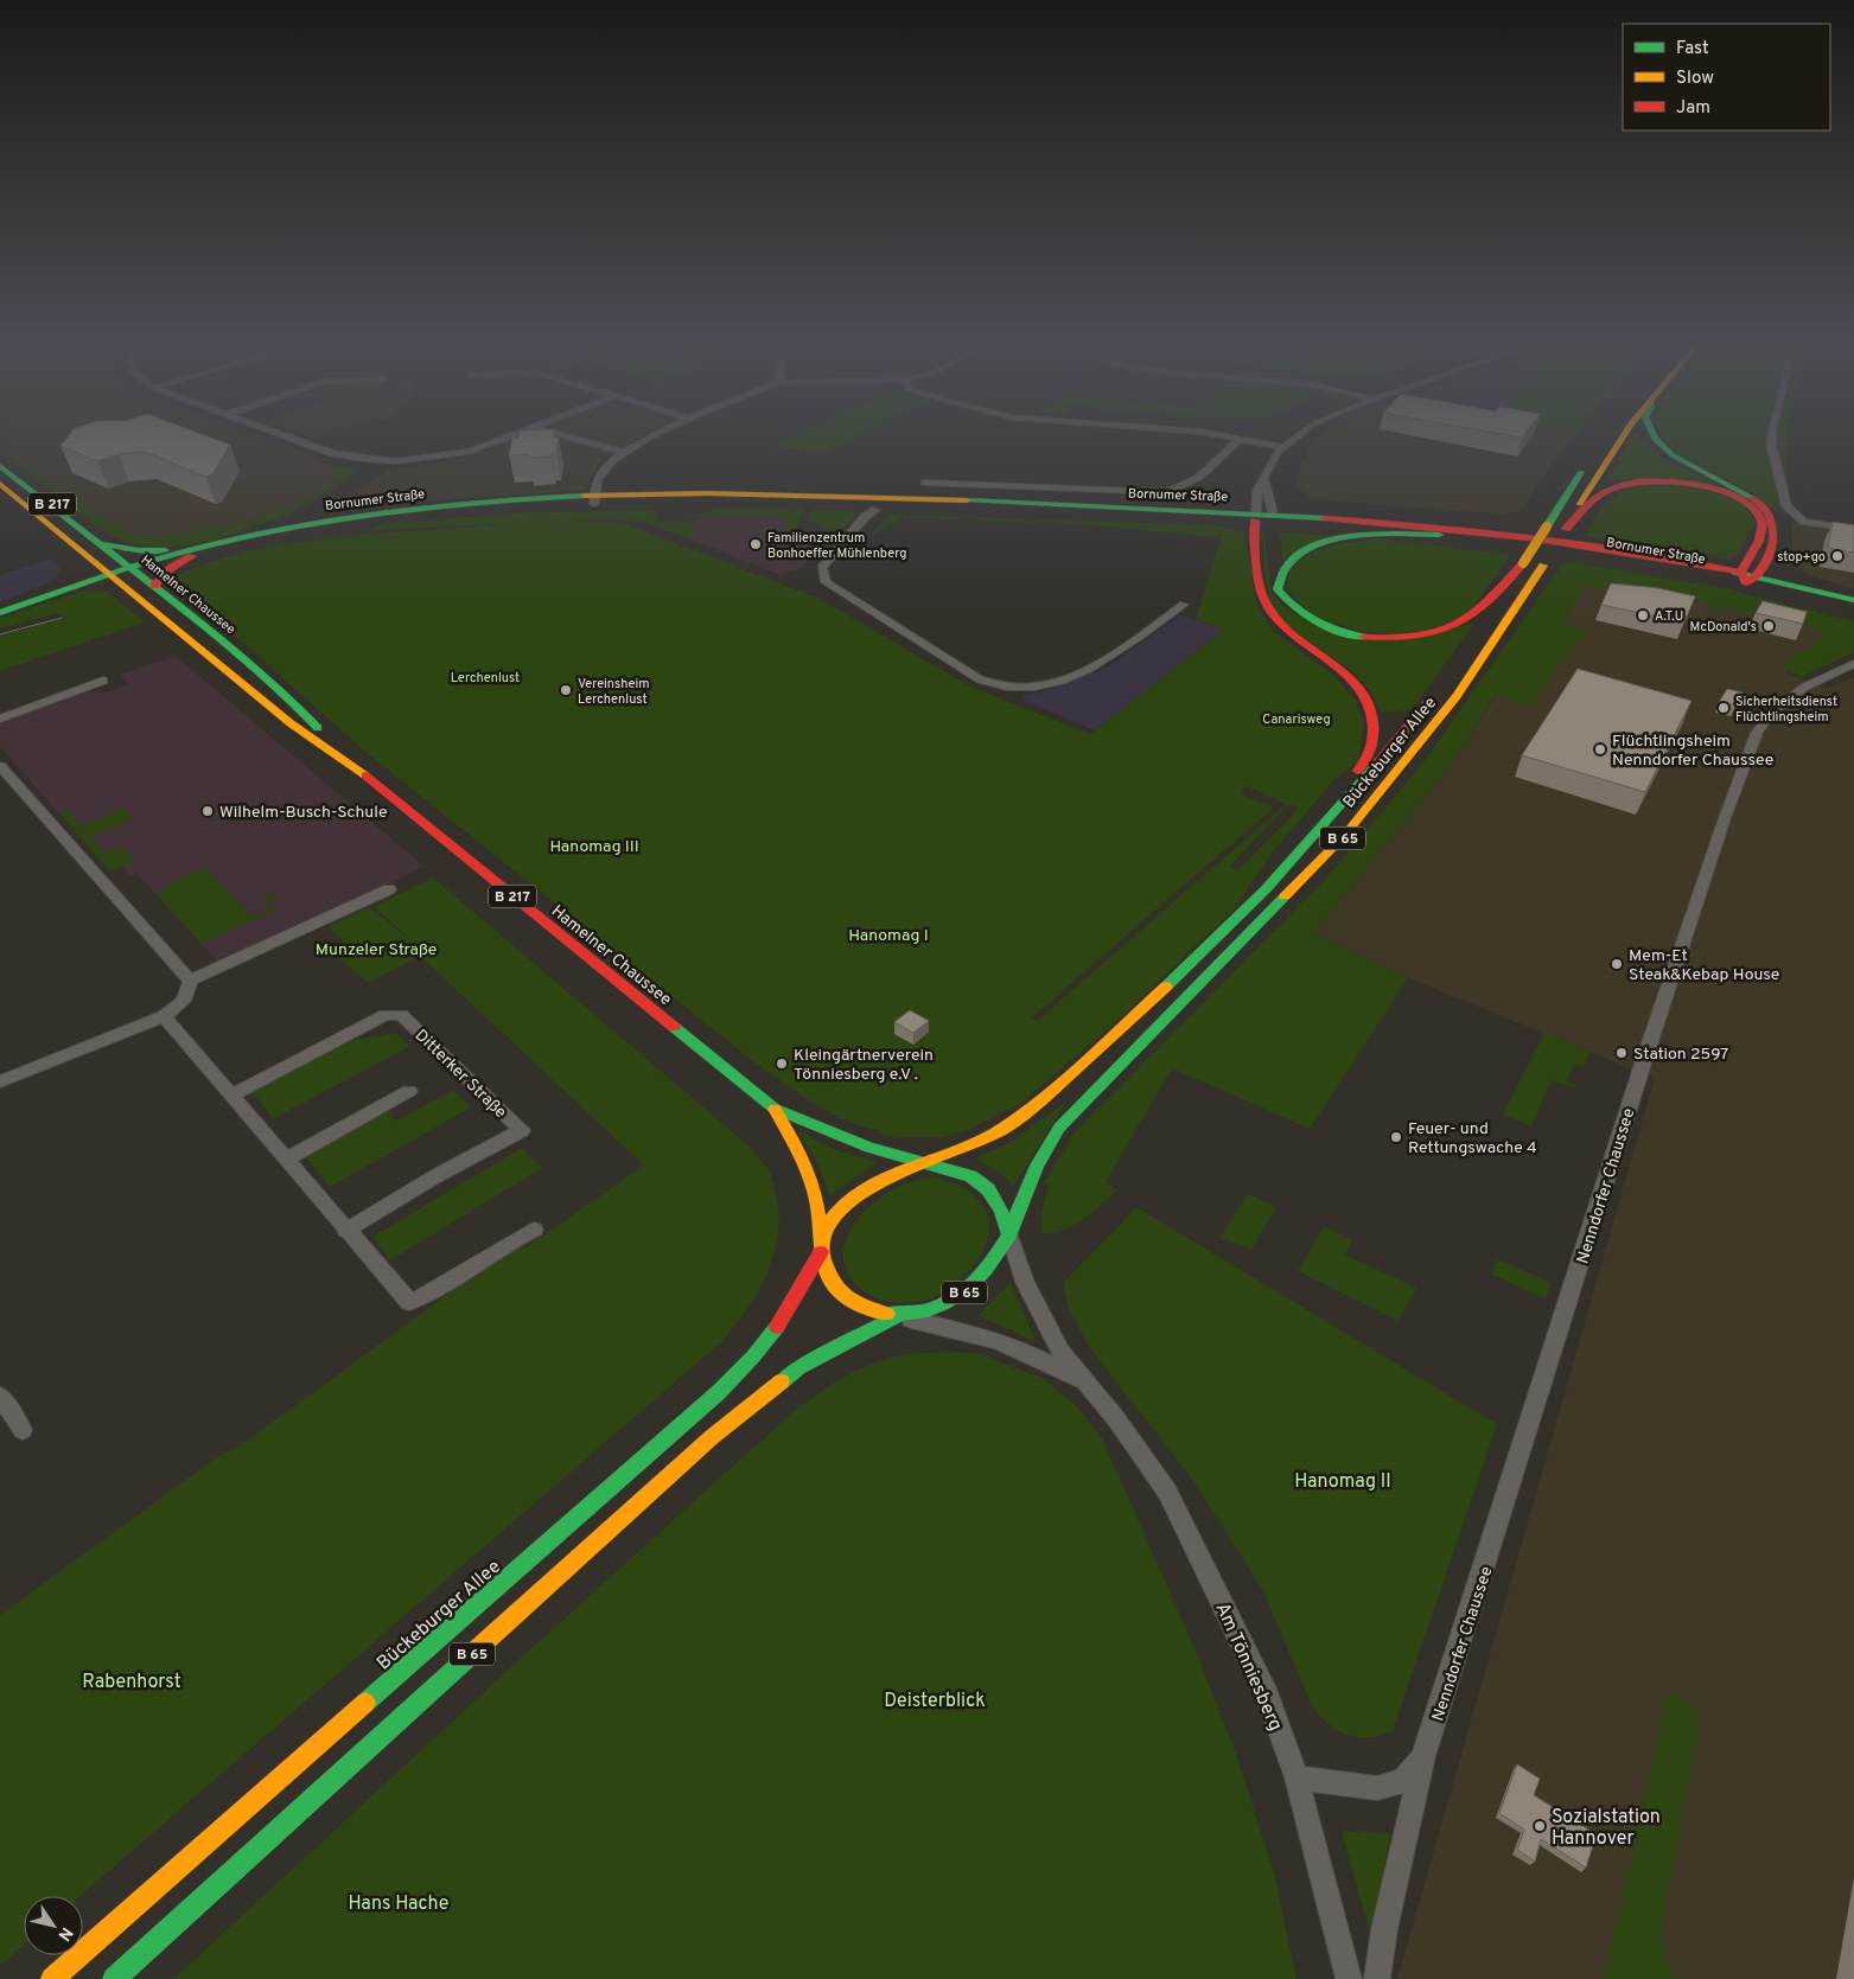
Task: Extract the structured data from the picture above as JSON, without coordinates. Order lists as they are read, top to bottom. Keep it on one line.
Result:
{"streets":{"main road":["Bornumer Straße","B 217","Hamelner Chaussee","Bückeburger Allee","B 65"],"street":["Ditterker Straße","Nenndorfer Chaussee","Am Tönniesberg"]},"crossings":[["Bornumer Straße","Hamelner Chaussee"],["Hamelner Chaussee","Bückeburger Allee"],["Hamelner Chaussee","B 65"],["Hamelner Chaussee","Am Tönniesberg"],["Bückeburger Allee","B 65"],["Bückeburger Allee","Am Tönniesberg"],["B 65","Am Tönniesberg"],["Nenndorfer Chaussee","Am Tönniesberg"]],"parks":["Lerchenlust","Canarisweg","Hanomag III","Hanomag I","Munzeler Straße","Hanomag II","Rabenhorst","Deisterblick","Hans Hache"],"places":["Familienzentrum Bonhoeffer Mühlenberg","stop+go","A.T.U","McDonald's","Vereinsheim Lerchenlust","Sicherheitsdienst Flüchtlingsheim","Flüchtlingsheim Nenndorfer Chaussee","Wilhelm-Busch-Schule","Mem-Et Steak&Kebap House","Station 2597","Kleingärtnerverein Tönniesberg e.V .","Feuer- und Rettungswache 4","Sozialstation Hannover"],"legend":["Fast","Slow","Jam"],"north":"bottom right"}
